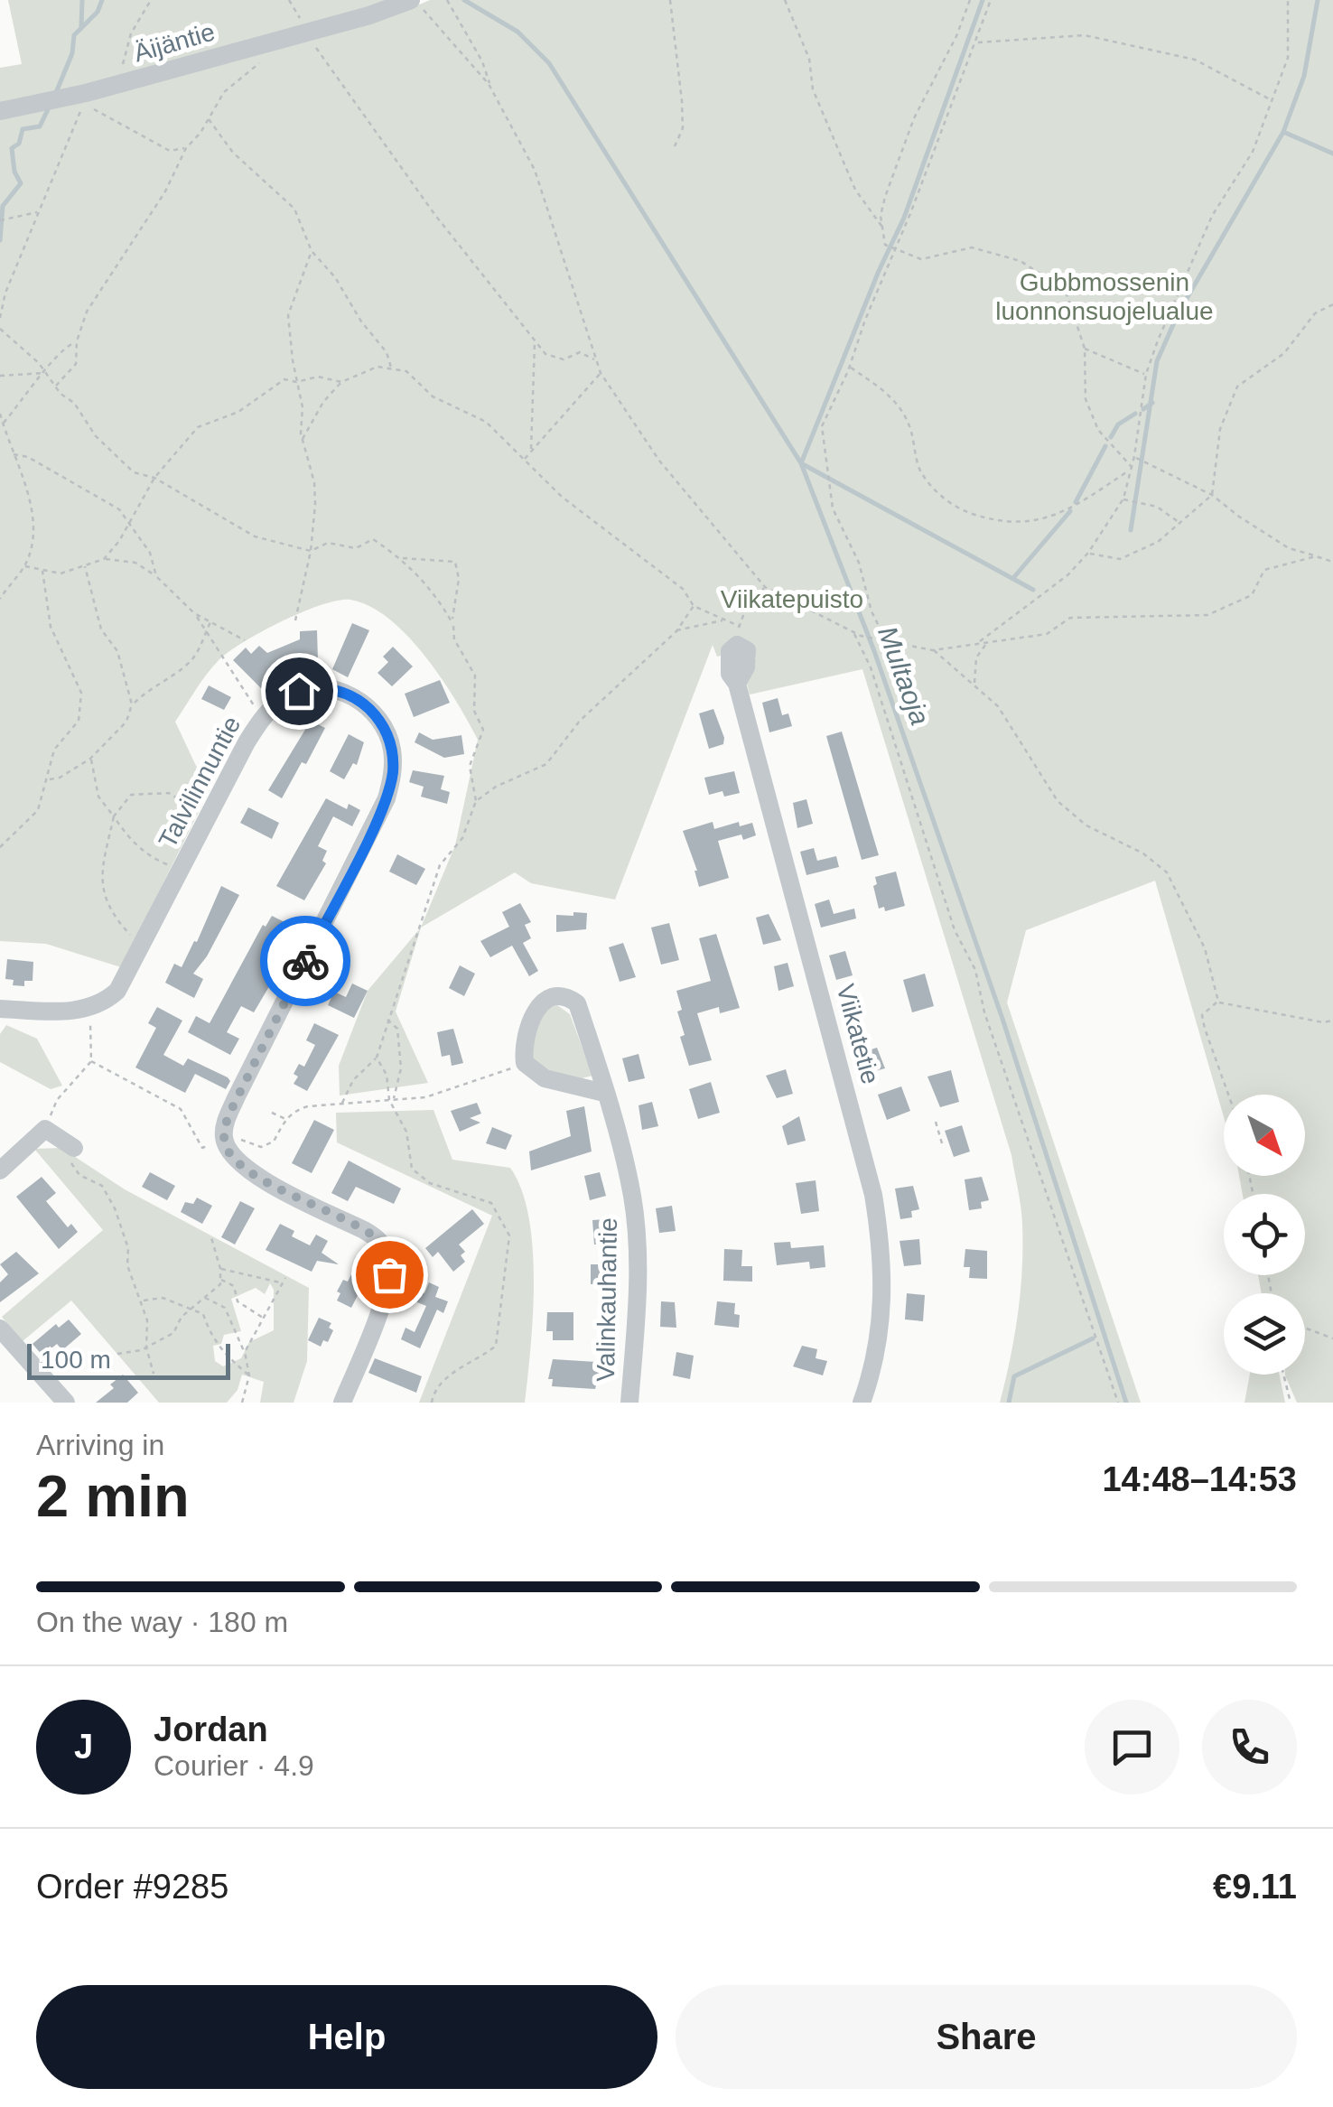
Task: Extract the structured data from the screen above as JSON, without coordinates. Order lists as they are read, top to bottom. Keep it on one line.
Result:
{"streets":{"street":["Äijäntie","Talvilinnuntie","Viikatetie","Valinkauhantie"]},"water":["Multaoja"],"parks":["Gubbmossenin luonnonsuojelualue","Viikatepuisto"],"scale_bar":"100 m","north":"bottom right","page":{"scale":"100 m","heading":["2 min","Arriving in","14:48–14:53"],"panel":["Jordan","Courier · 4.9","Order #9285","€9.11"],"bar":"On the way · 180 m","round":"J","buttons":["Help","Share"]}}
